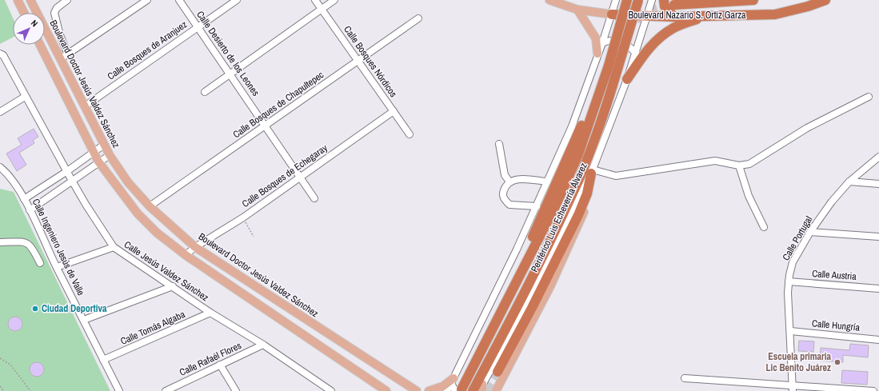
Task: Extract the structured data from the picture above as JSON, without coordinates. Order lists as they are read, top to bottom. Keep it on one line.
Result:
{"streets":{"highway":["Boulevard Nazario S. Ortiz Garza","Periférico Luis Echeverría Álvarez"],"main road":["Boulevard Doctor Jesús Valdez Sánchez"],"street":["Calle Bosques de Aranjuez","Calle Desierto de los Leones","Calle Bosques Nórdicos","Calle Bosques de Chapultepec","Calle Bosques de Echegaray","Calle Portugal","Calle Ingeniero Jesús de Valle","Calle Jesús Valdez Sánchez","Calle Austria","Calle Hungría","Calle Tomás Algaba","Calle Rafaél Flores"]},"crossings":[["Calle Bosques de Aranjuez","Calle Desierto de los Leones"],["Calle Bosques de Aranjuez","Boulevard Doctor Jesús Valdez Sánchez"],["Calle Desierto de los Leones","Calle Bosques de Chapultepec"],["Calle Desierto de los Leones","Calle Bosques de Echegaray"],["Calle Bosques Nórdicos","Calle Bosques de Chapultepec"],["Calle Bosques Nórdicos","Calle Bosques de Echegaray"],["Boulevard Doctor Jesús Valdez Sánchez","Calle Bosques de Chapultepec"],["Boulevard Doctor Jesús Valdez Sánchez","Calle Bosques de Echegaray"],["Calle Portugal","Calle Austria"],["Calle Portugal","Calle Hungría"],["Calle Ingeniero Jesús de Valle","Calle Tomás Algaba"],["Calle Jesús Valdez Sánchez","Calle Tomás Algaba"],["Calle Jesús Valdez Sánchez","Calle Rafaél Flores"]],"places":["Ciudad Deportiva","Escuela primaria Lic Benito Juárez"],"north":"top right"}
